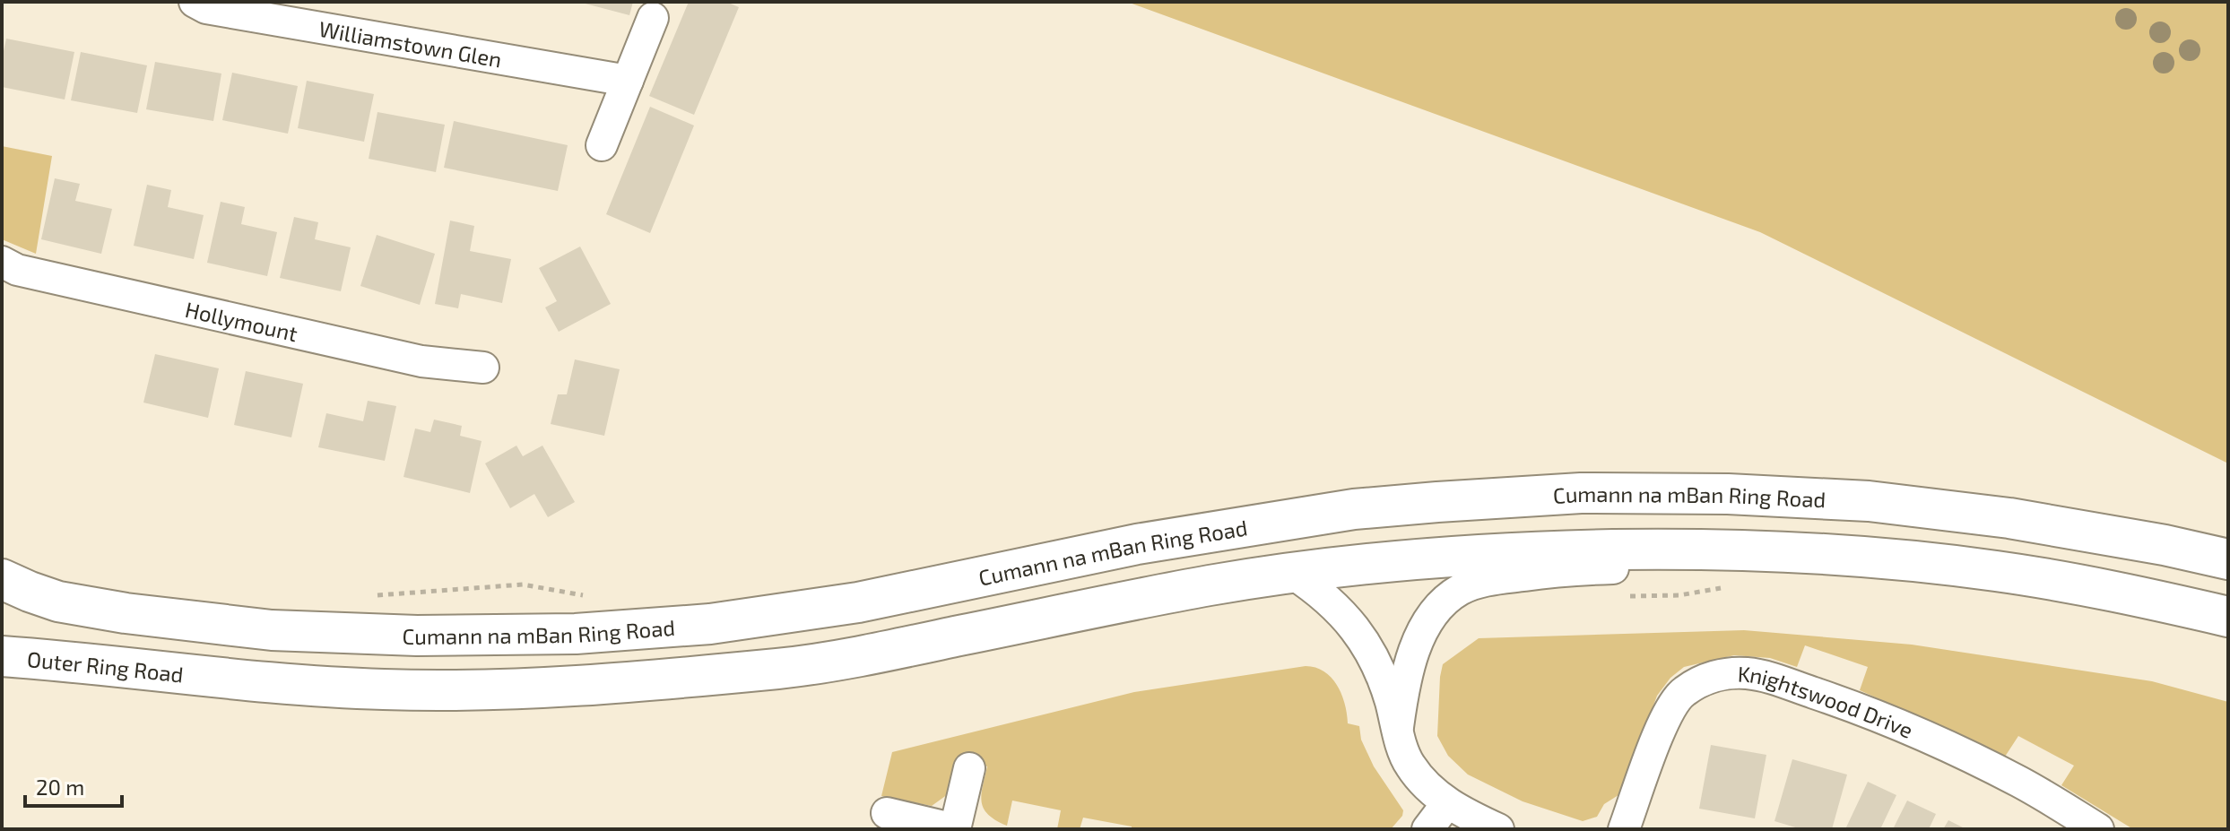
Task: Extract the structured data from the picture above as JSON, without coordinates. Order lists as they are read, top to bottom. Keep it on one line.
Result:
{"streets":{"main road":["Cumann na mBan Ring Road","Outer Ring Road"],"street":["Williamstown Glen","Hollymount","Knightswood Drive"]},"scale_bar":"20 m"}
